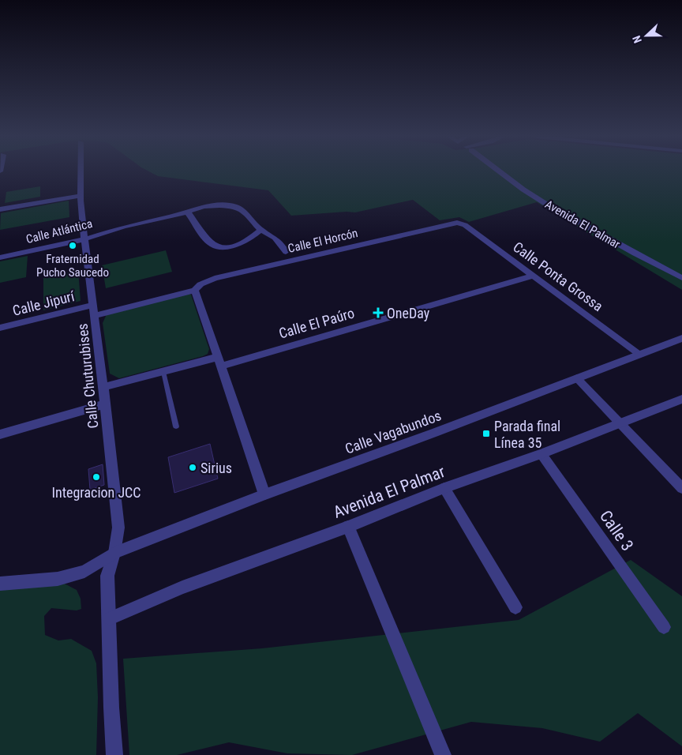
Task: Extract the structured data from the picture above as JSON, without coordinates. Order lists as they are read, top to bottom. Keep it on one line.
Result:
{"streets":{"street":["Avenida El Palmar","Calle Atlántica","Calle El Horcón","Calle Ponta Grossa","Calle Jipurí","Calle El Paúro","Calle Chuturubises","Calle Vagabundos","Calle 3"]},"crossings":[["Avenida El Palmar","Calle Chuturubises"],["Avenida El Palmar","Calle 3"],["Calle Atlántica","Calle Chuturubises"],["Calle El Horcón","Calle Ponta Grossa"],["Calle Ponta Grossa","Calle El Paúro"],["Calle Ponta Grossa","Calle Vagabundos"],["Calle Jipurí","Calle Chuturubises"],["Calle El Paúro","Calle Chuturubises"],["Calle Chuturubises","Calle Vagabundos"]],"places":{"other":["Fraternidad Pucho Saucedo","Sirius","Integracion JCC"],"health":["OneDay"],"transit":["Parada final Línea 35"]},"north":"left"}
